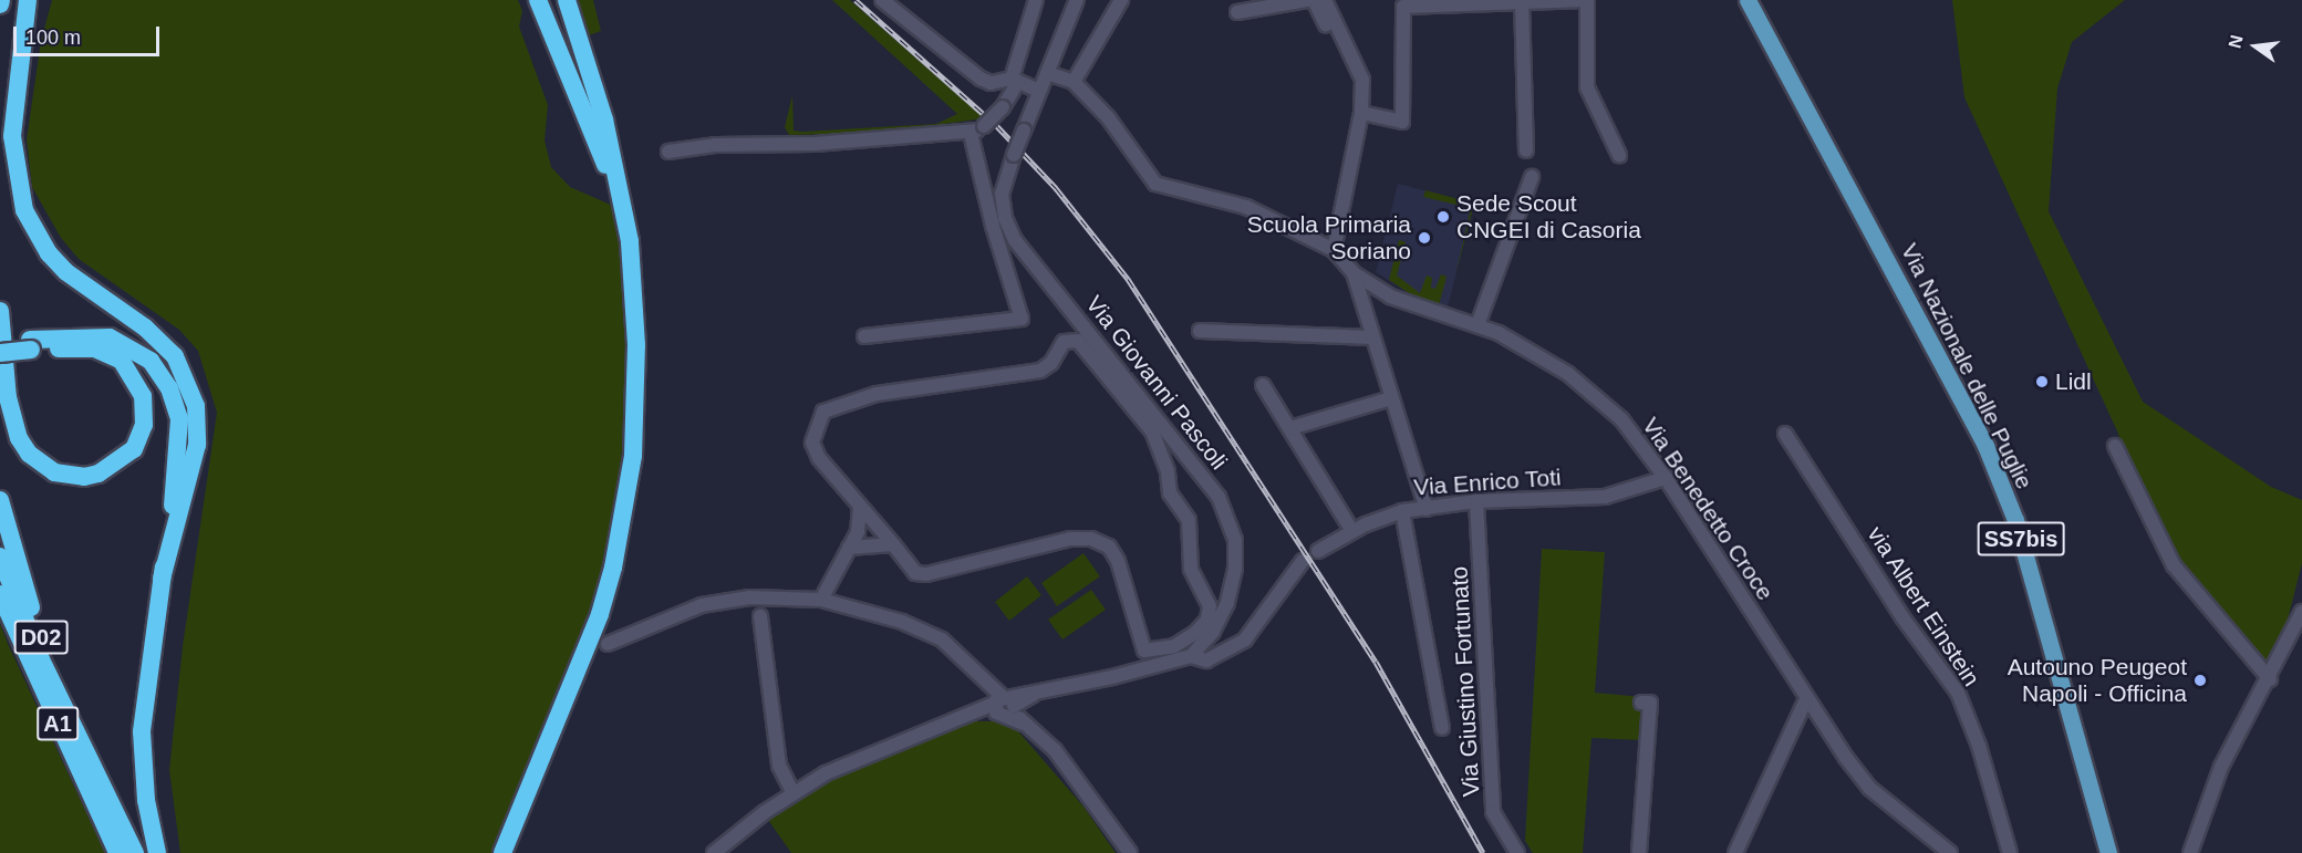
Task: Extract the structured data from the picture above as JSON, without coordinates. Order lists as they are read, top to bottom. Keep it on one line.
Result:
{"streets":{"highway":["D02","A1"],"main road":["Via Nazionale delle Puglie","SS7bis"],"street":["Via Giovanni Pascoli","Via Enrico Toti","Via Benedetto Croce","via Albert Einstein","Via Giustino Fortunato"]},"crossings":[["Via Giovanni Pascoli","Via Benedetto Croce"],["Via Enrico Toti","Via Benedetto Croce"],["Via Enrico Toti","Via Giustino Fortunato"],["D02","A1"]],"places":["Sede Scout CNGEI di Casoria","Scuola Primaria Soriano","Lidl","Autouno Peugeot Napoli - Officina"],"scale_bar":"100 m","north":"left"}
